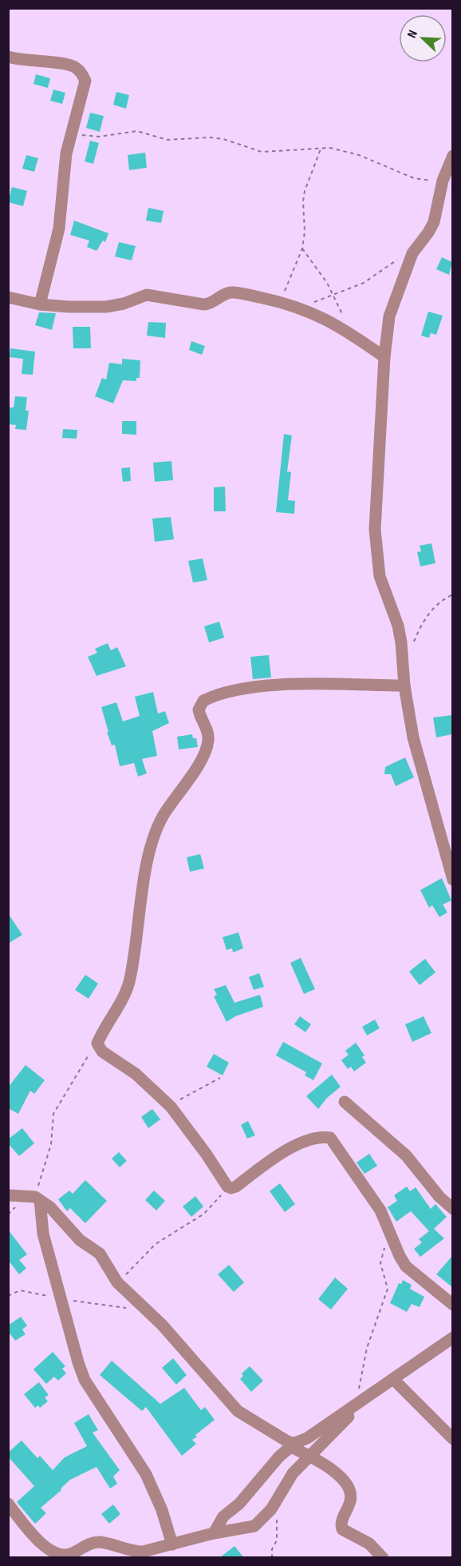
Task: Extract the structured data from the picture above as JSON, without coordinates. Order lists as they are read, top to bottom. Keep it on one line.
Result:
{"north":"top left"}
